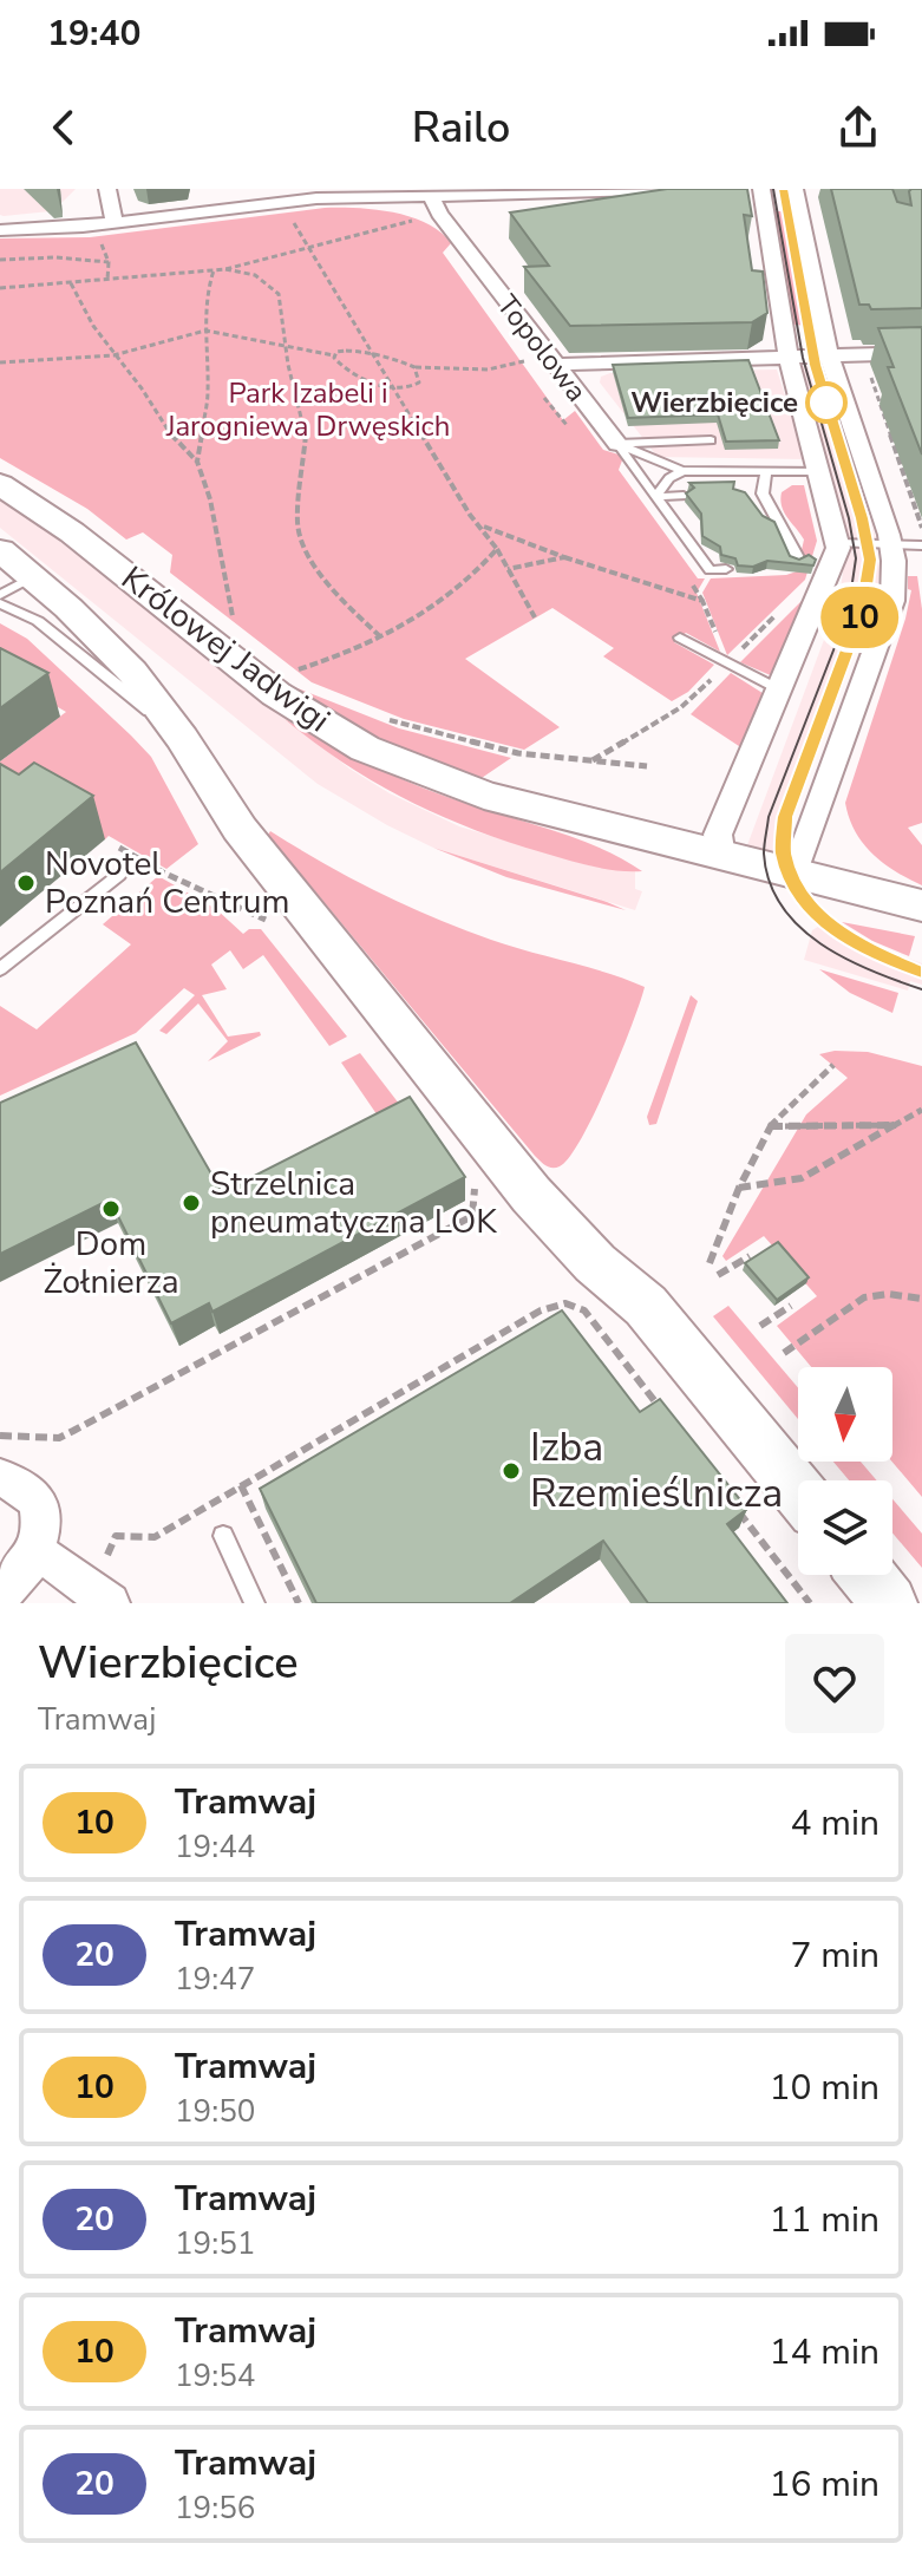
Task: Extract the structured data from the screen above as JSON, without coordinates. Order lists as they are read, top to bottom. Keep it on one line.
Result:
{"streets":{"street":["Topolowa","Królowej Jadwigi"]},"parks":["Park Izabeli i Jarogniewa Drwęskich"],"places":["Wierzbięcice","Novotel Poznań Centrum","Strzelnica pneumatyczna LOK","Dom Żołnierza","Izba Rzemieślnicza"],"lines":["tram line 10"],"north":"bottom","page":{"status":"19:40","header":"Railo","on_map":"10","heading":["Wierzbięcice","Tramwaj"],"list":[{"mark":"10","name":"Tramwaj","note":"19:44","value":"4 min"},{"mark":"20","name":"Tramwaj","note":"19:47","value":"7 min"},{"mark":"10","name":"Tramwaj","note":"19:50","value":"10 min"},{"mark":"20","name":"Tramwaj","note":"19:51","value":"11 min"},{"mark":"10","name":"Tramwaj","note":"19:54","value":"14 min"},{"mark":"20","name":"Tramwaj","note":"19:56","value":"16 min"}]}}
